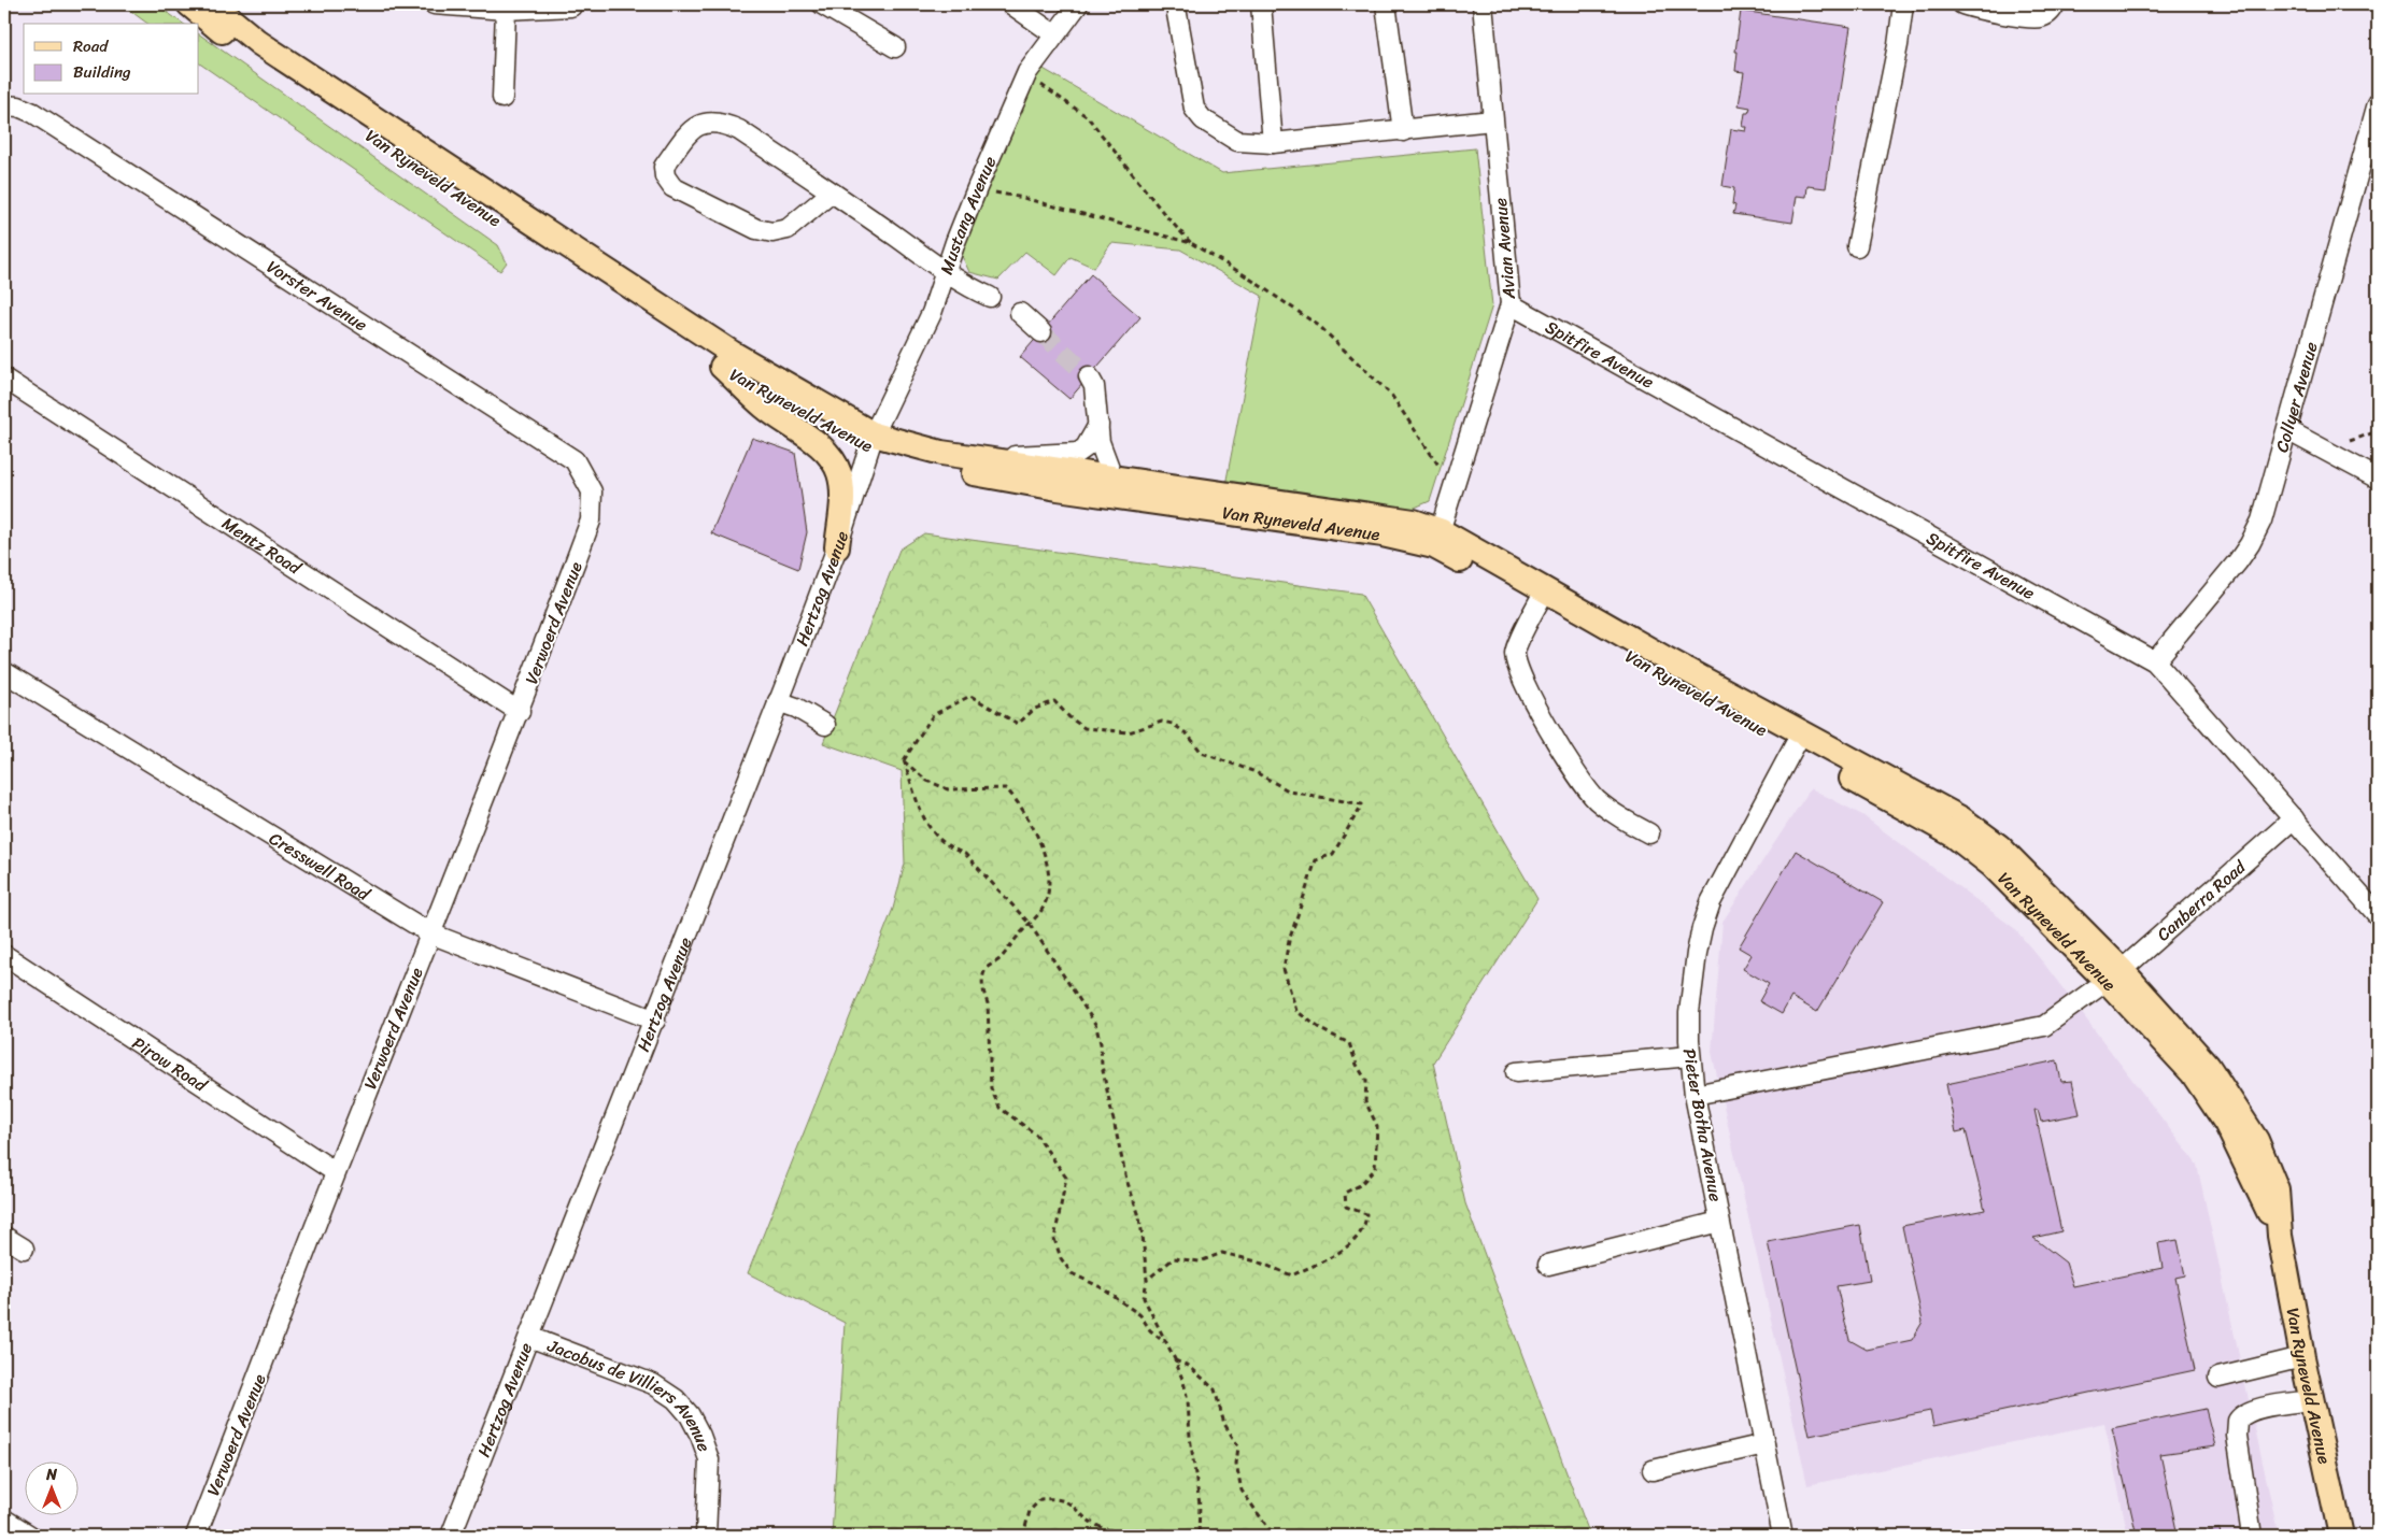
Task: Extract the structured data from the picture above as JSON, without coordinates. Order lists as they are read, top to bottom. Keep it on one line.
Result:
{"streets":{"main road":["Van Ryneveld Avenue"],"street":["Mustang Avenue","Avian Avenue","Vorster Avenue","Spitfire Avenue","Collyer Avenue","Mentz Road","Hertzog Avenue","Verwoerd Avenue","Cresswell Road","Canberra Road","Pirow Road","Pieter Botha Avenue","Jacobus de Villiers Avenue"]},"crossings":[["Van Ryneveld Avenue","Mustang Avenue"],["Van Ryneveld Avenue","Avian Avenue"],["Van Ryneveld Avenue","Hertzog Avenue"],["Van Ryneveld Avenue","Canberra Road"],["Van Ryneveld Avenue","Pieter Botha Avenue"],["Mustang Avenue","Hertzog Avenue"],["Avian Avenue","Spitfire Avenue"],["Vorster Avenue","Verwoerd Avenue"],["Spitfire Avenue","Collyer Avenue"],["Spitfire Avenue","Canberra Road"],["Mentz Road","Verwoerd Avenue"],["Hertzog Avenue","Cresswell Road"],["Hertzog Avenue","Jacobus de Villiers Avenue"],["Verwoerd Avenue","Cresswell Road"],["Verwoerd Avenue","Pirow Road"],["Canberra Road","Pieter Botha Avenue"]],"legend":["Road","Building"],"north":"top"}
